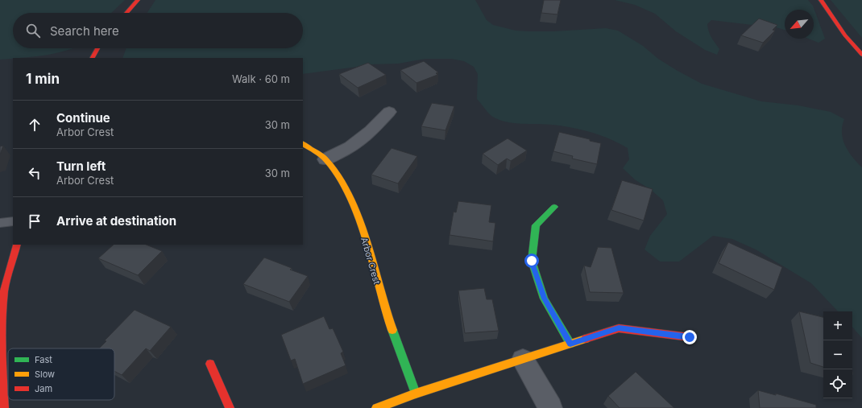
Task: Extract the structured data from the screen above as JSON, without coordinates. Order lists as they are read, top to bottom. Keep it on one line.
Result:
{"streets":{"street":["Arbor Crest"]},"legend":["Fast","Slow","Jam"],"north":"bottom left","page":{"search":"Search here","heading":["1 min","Walk · 60 m"],"list":[["Continue","Arbor Crest","30 m"],["Turn left","Arbor Crest","30 m"],"Arrive at destination"],"map_buttons":["+","−"]}}
